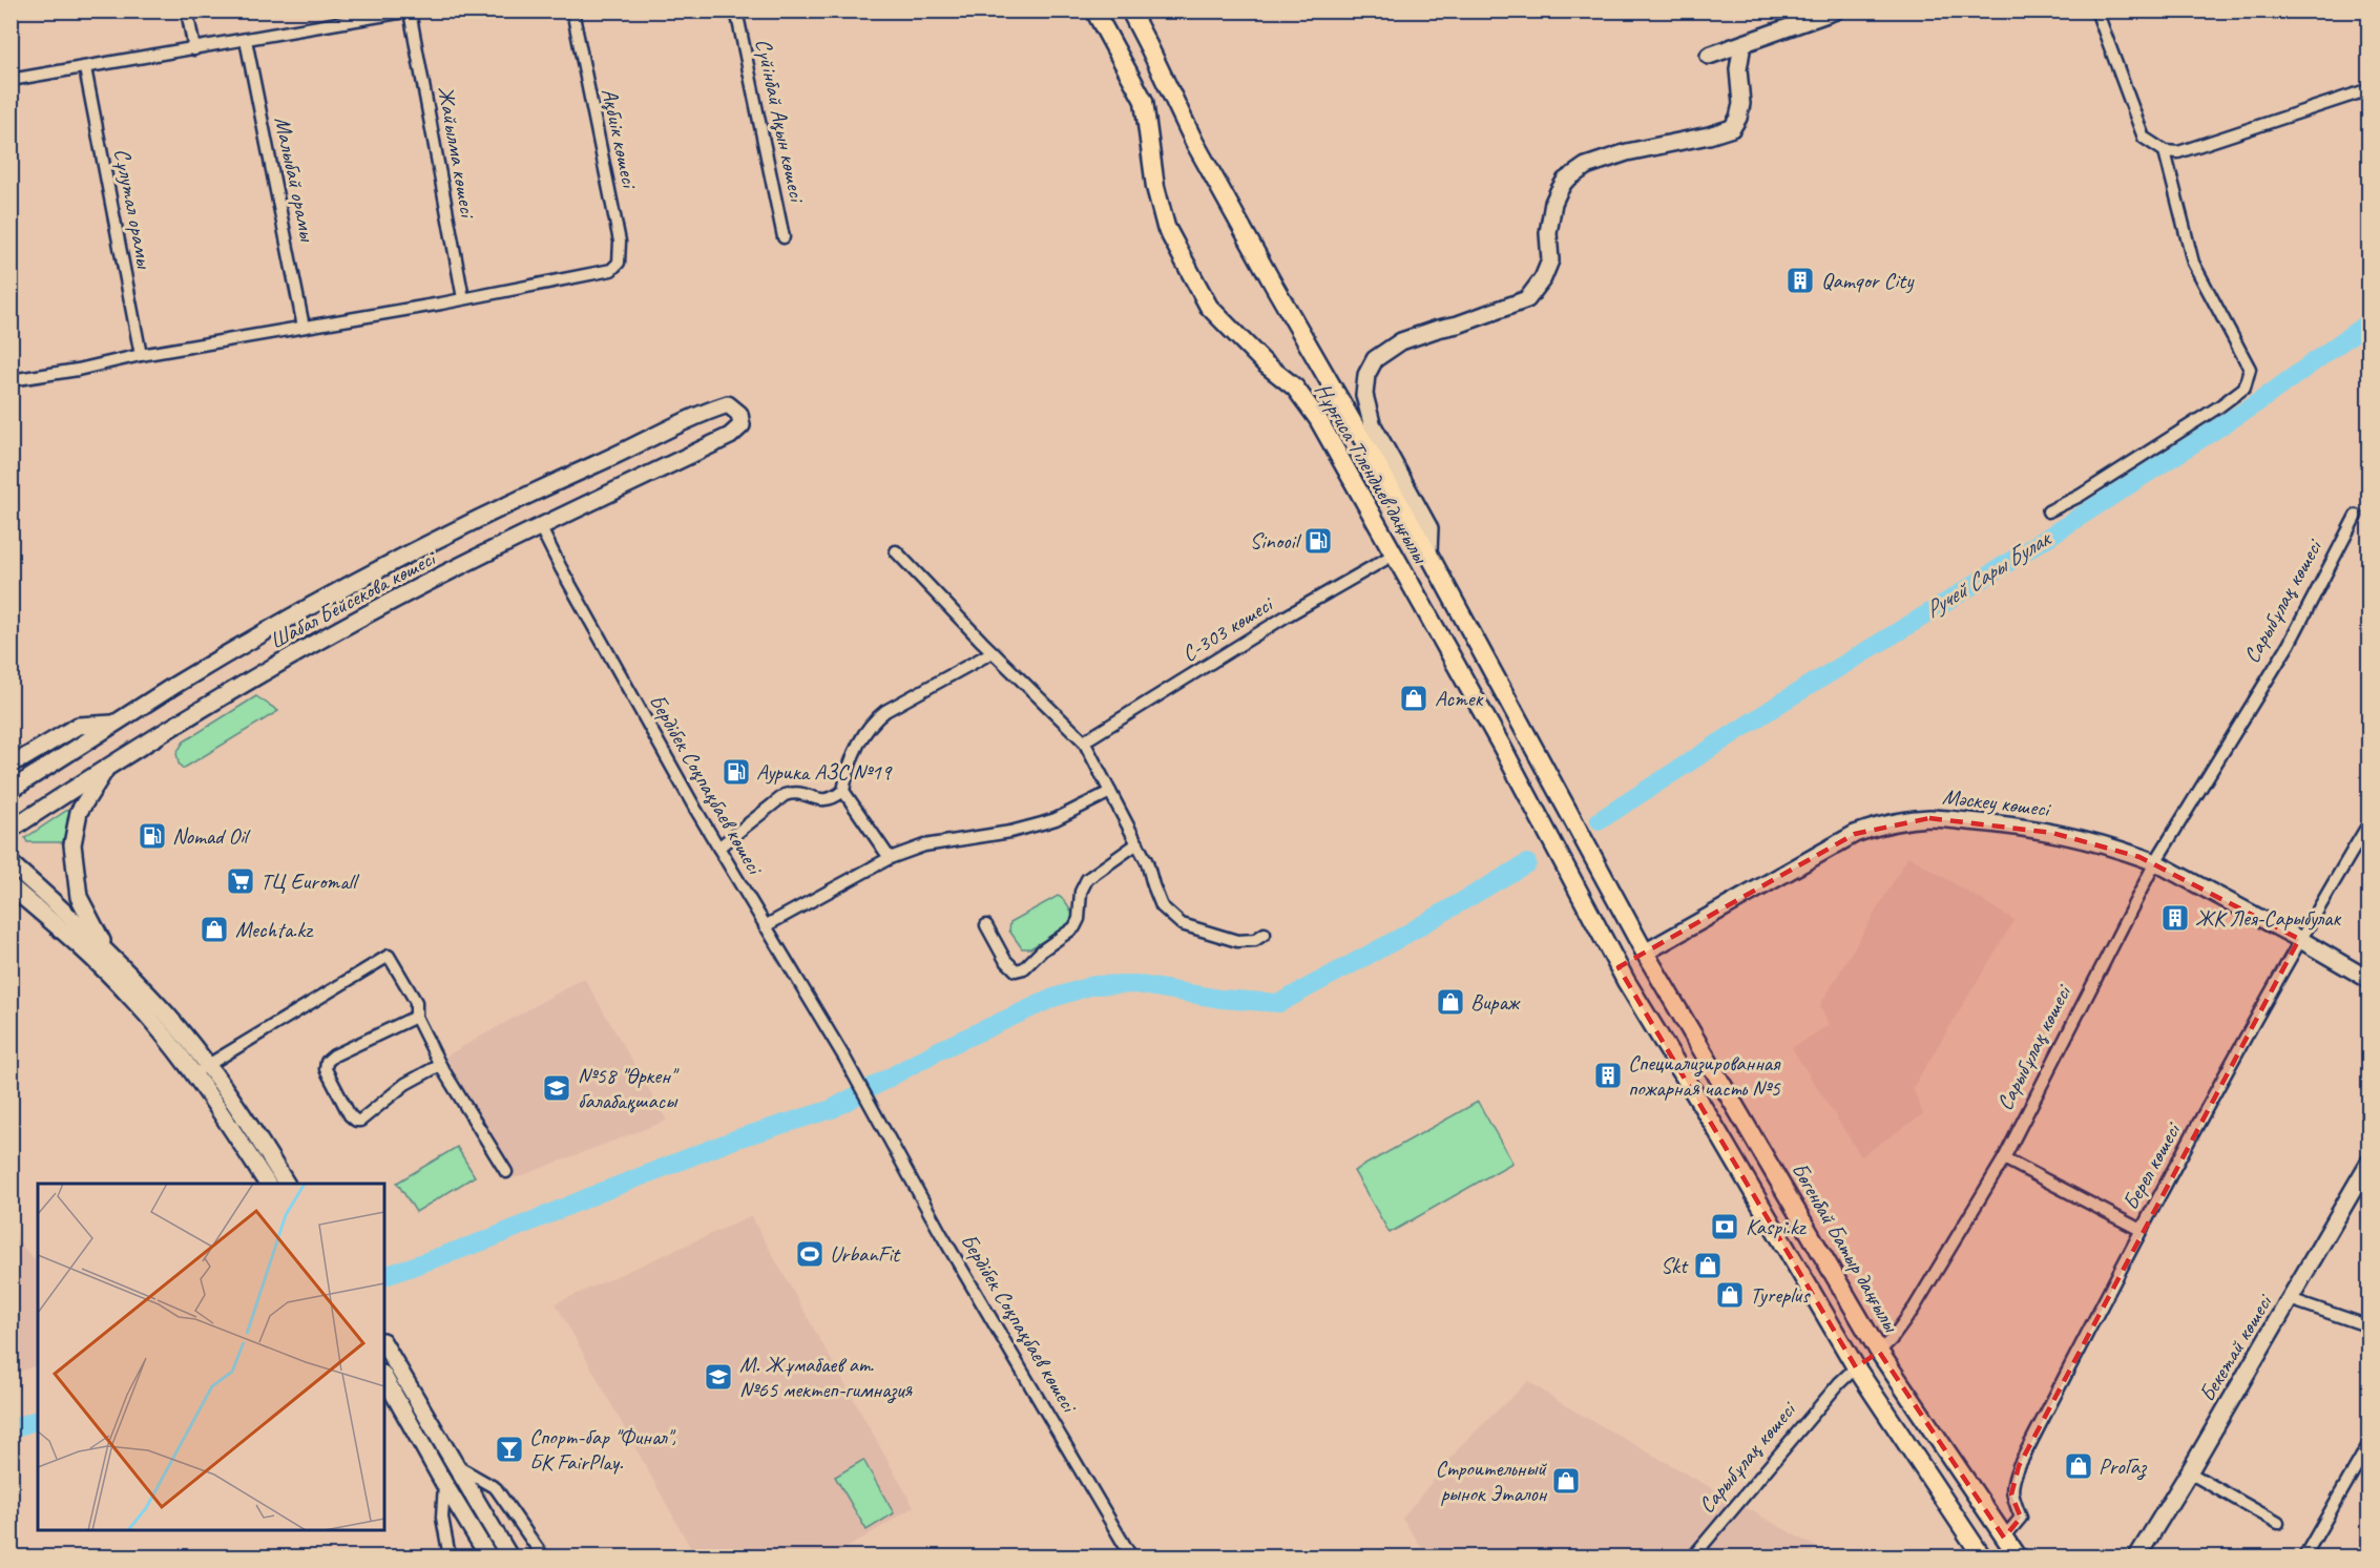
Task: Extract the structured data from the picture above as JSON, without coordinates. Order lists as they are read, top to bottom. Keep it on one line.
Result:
{"streets":{"main road":["Нұрғиса Тілендиев даңғылы","Шабал Бейсекова көшесі","Сарыбұлақ көшесі","Мәскеу көшесі","Бөгенбай Батыр даңғылы","Бекетай көшесі"],"street":["Сүйінбай Ақын көшесі","Ақбиік көшесі","Жайылма көшесі","Малыбай орамы","Сұлутал орамы","С-303 көшесі","Бердібек Соқпақбаев көшесі","Берел көшесі"]},"crossings":[["Ақбиік көшесі","Жайылма көшесі"],["Нұрғиса Тілендиев даңғылы","С-303 көшесі"],["Нұрғиса Тілендиев даңғылы","Мәскеу көшесі"],["Нұрғиса Тілендиев даңғылы","Бөгенбай Батыр даңғылы"],["Шабал Бейсекова көшесі","Бердібек Соқпақбаев көшесі"],["Сарыбұлақ көшесі","Мәскеу көшесі"],["Сарыбұлақ көшесі","Бөгенбай Батыр даңғылы"],["Мәскеу көшесі","Берел көшесі"],["Мәскеу көшесі","Бөгенбай Батыр даңғылы"],["Берел көшесі","Бөгенбай Батыр даңғылы"]],"water":["Ручей Сары Булак"],"places":{"building":["Qamqor City","ЖК Лея-Сарыбулак","Специализированная пожарная часть №5"],"fuel station":["Sinooil","Аурика АЗС №19","Nomad Oil"],"shop":["Астек","Mechta.kz","Вираж","Skt","Tyreplus","ProГаз","Строительный рынок Эталон"],"supermarket":["ТЦ Euromall"],"school or university":["№58 \"Өркен\" балабақшасы","М. Жұмабаев ат. №65 мектеп-гимназия"],"bank":["Kaspi.kz"],"sports":["UrbanFit"],"bar":["Спорт-бар \"Финал\", БК FairPlay."]}}
